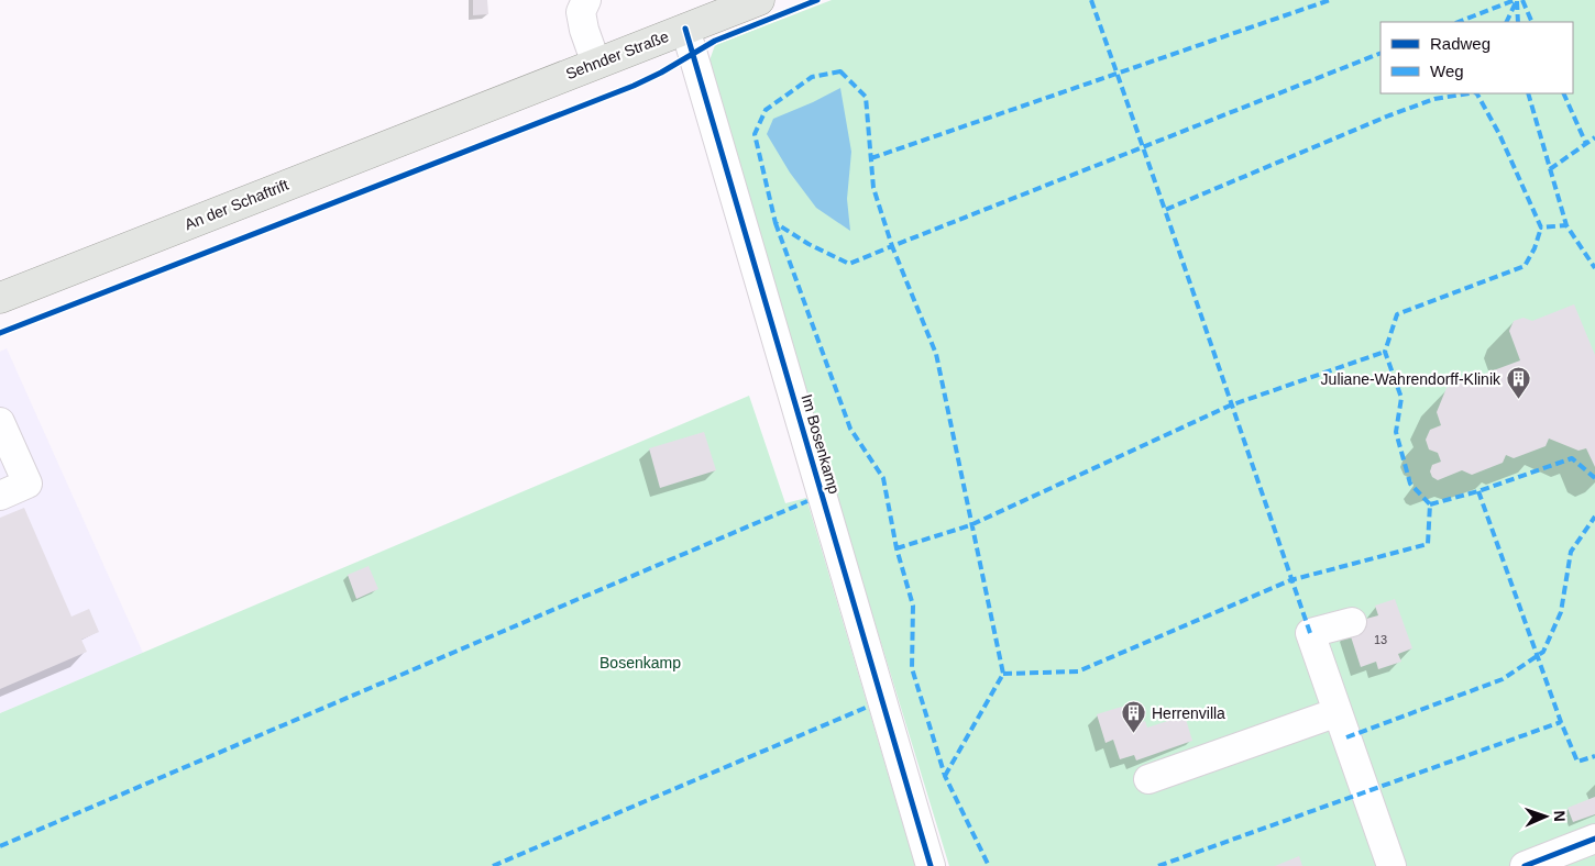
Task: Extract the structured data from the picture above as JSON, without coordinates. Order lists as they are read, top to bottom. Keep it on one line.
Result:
{"streets":{"main road":["Sehnder Straße","An der Schaftrift"],"street":["Im Bosenkamp"]},"crossings":[["Sehnder Straße","An der Schaftrift"],["Sehnder Straße","Im Bosenkamp"]],"parks":["Bosenkamp"],"places":{"building":["Juliane-Wahrendorff-Klinik","Herrenvilla"]},"house_numbers":["13"],"legend":["Radweg","Weg"],"north":"right"}
